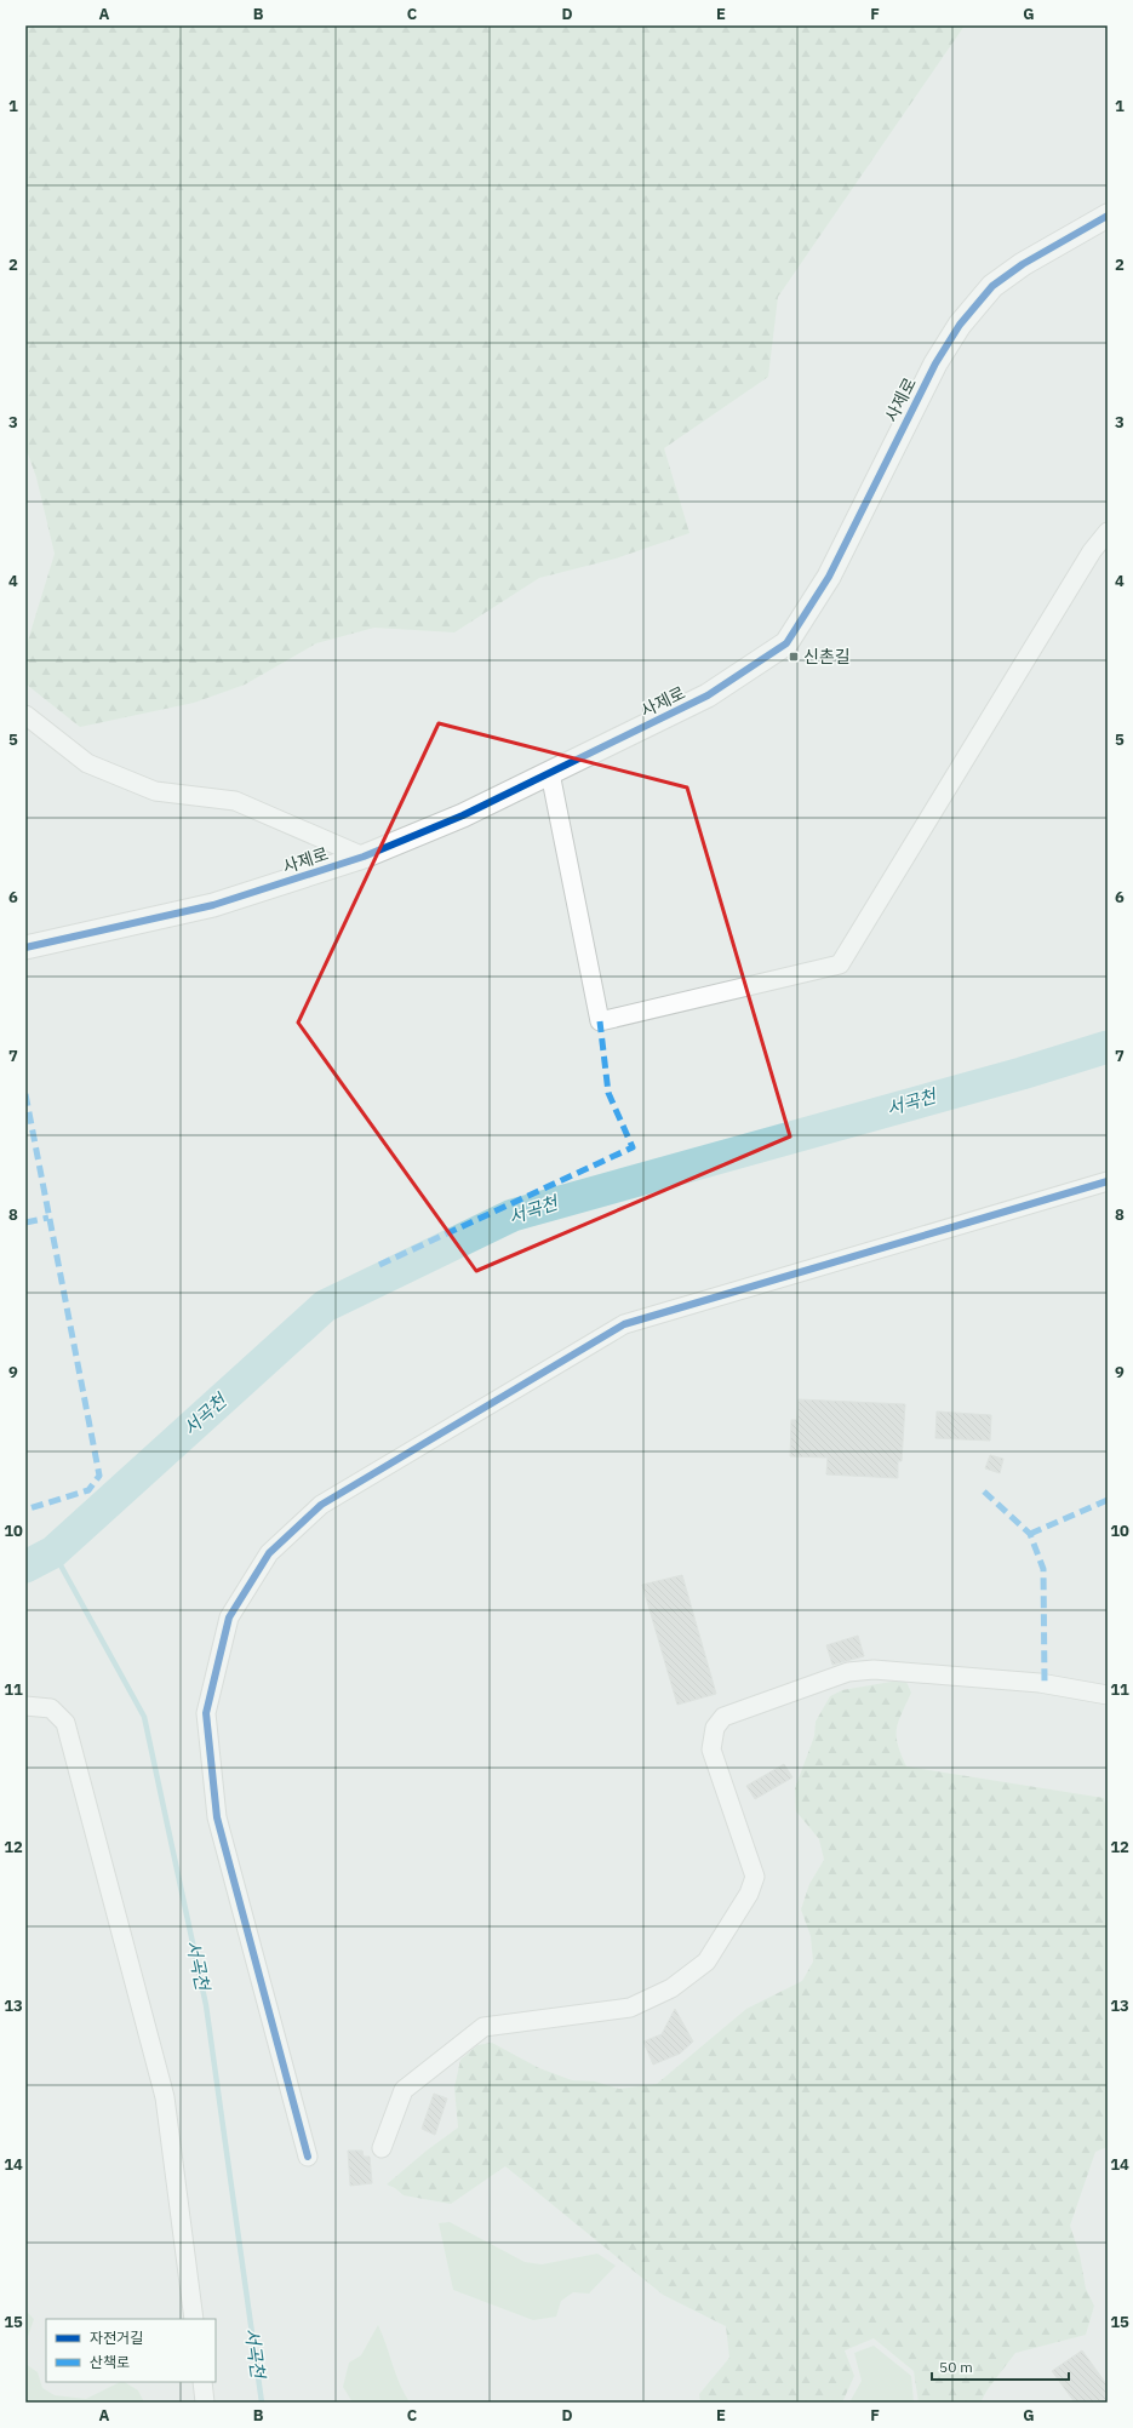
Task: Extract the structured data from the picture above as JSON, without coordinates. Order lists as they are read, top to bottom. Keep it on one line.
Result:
{"streets":{"street":["사제로"]},"water":["서곡천"],"places":{"transit":["신촌길"]},"legend":["자전거길","산책로"],"scale_bar":"50 m","grid":{"columns":["A","B","C","D","E","F","G"],"rows":["1","2","3","4","5","6","7","8","9","10","11","12","13","14","15"]}}
